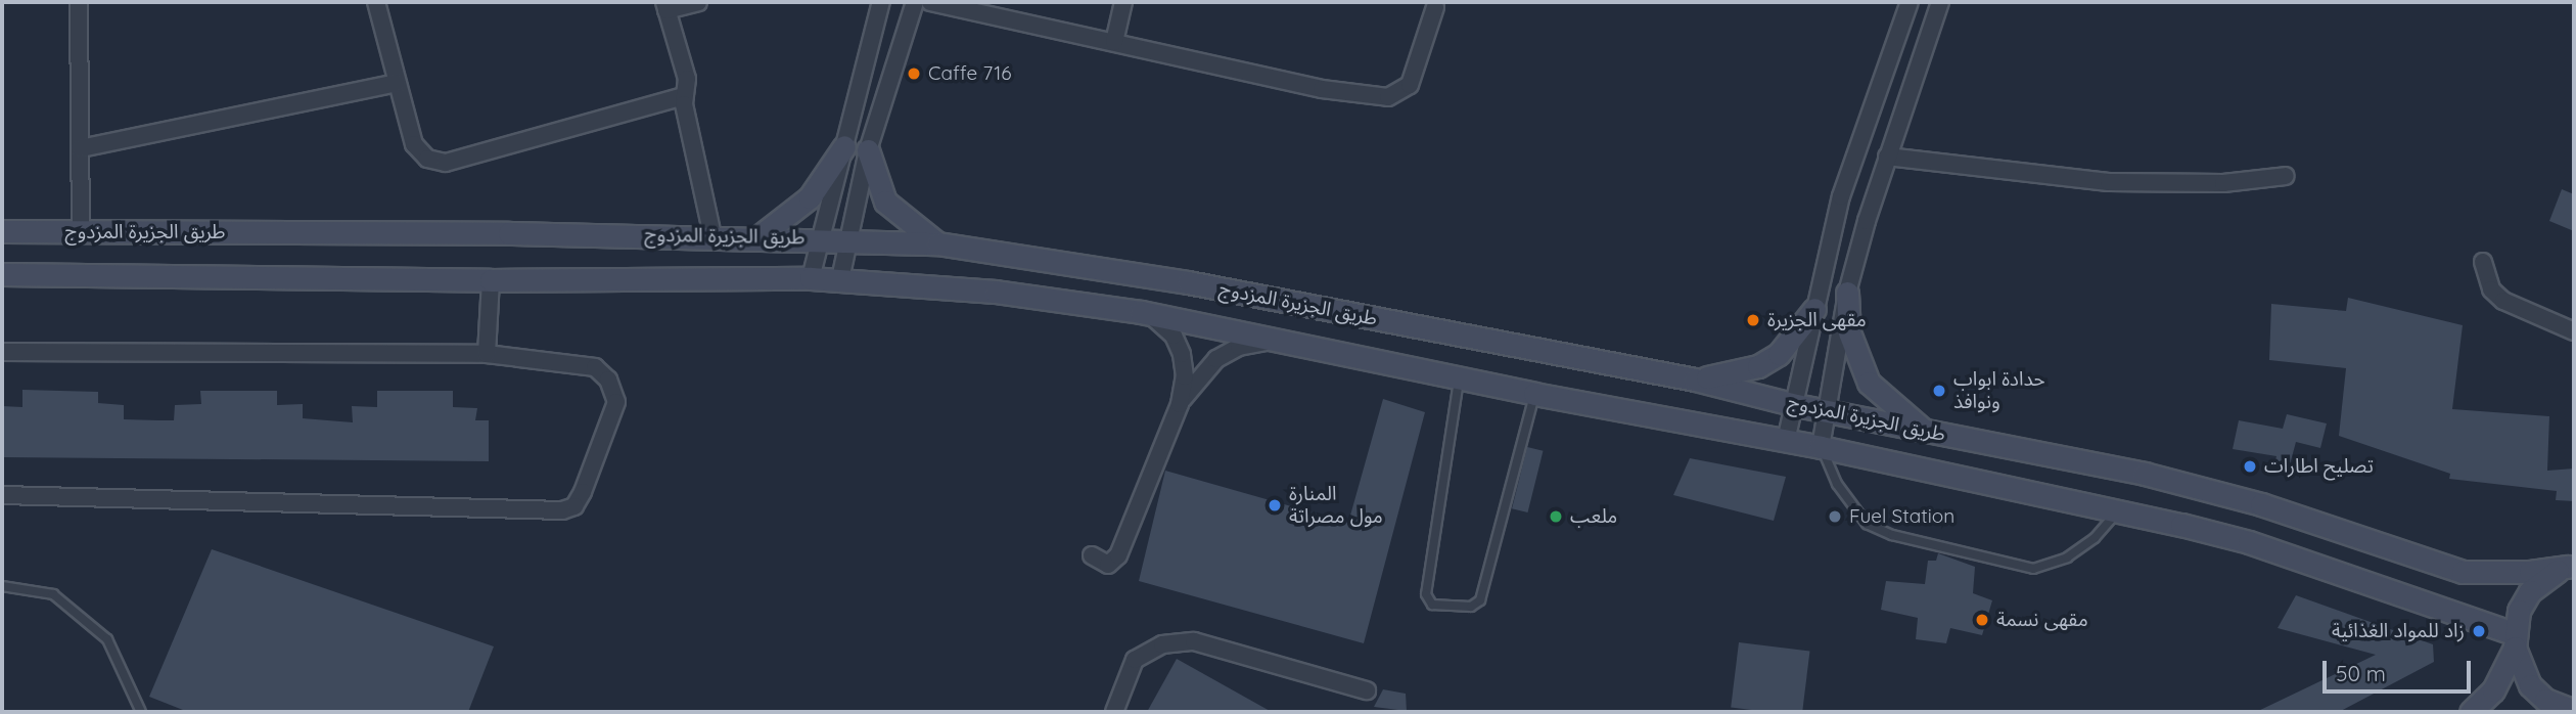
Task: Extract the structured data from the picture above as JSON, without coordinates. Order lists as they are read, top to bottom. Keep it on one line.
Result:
{"streets":{"main road":["طريق الجزيرة المزدوج"]},"places":["Caffe 716","مقهى الجزيرة","حدادة ابواب ونوافذ","تصليح اطارات","المنارة مول مصراتة","ملعب","Fuel Station","مقهى نسمة","زاد للمواد الغذائية"],"scale_bar":"50 m"}
